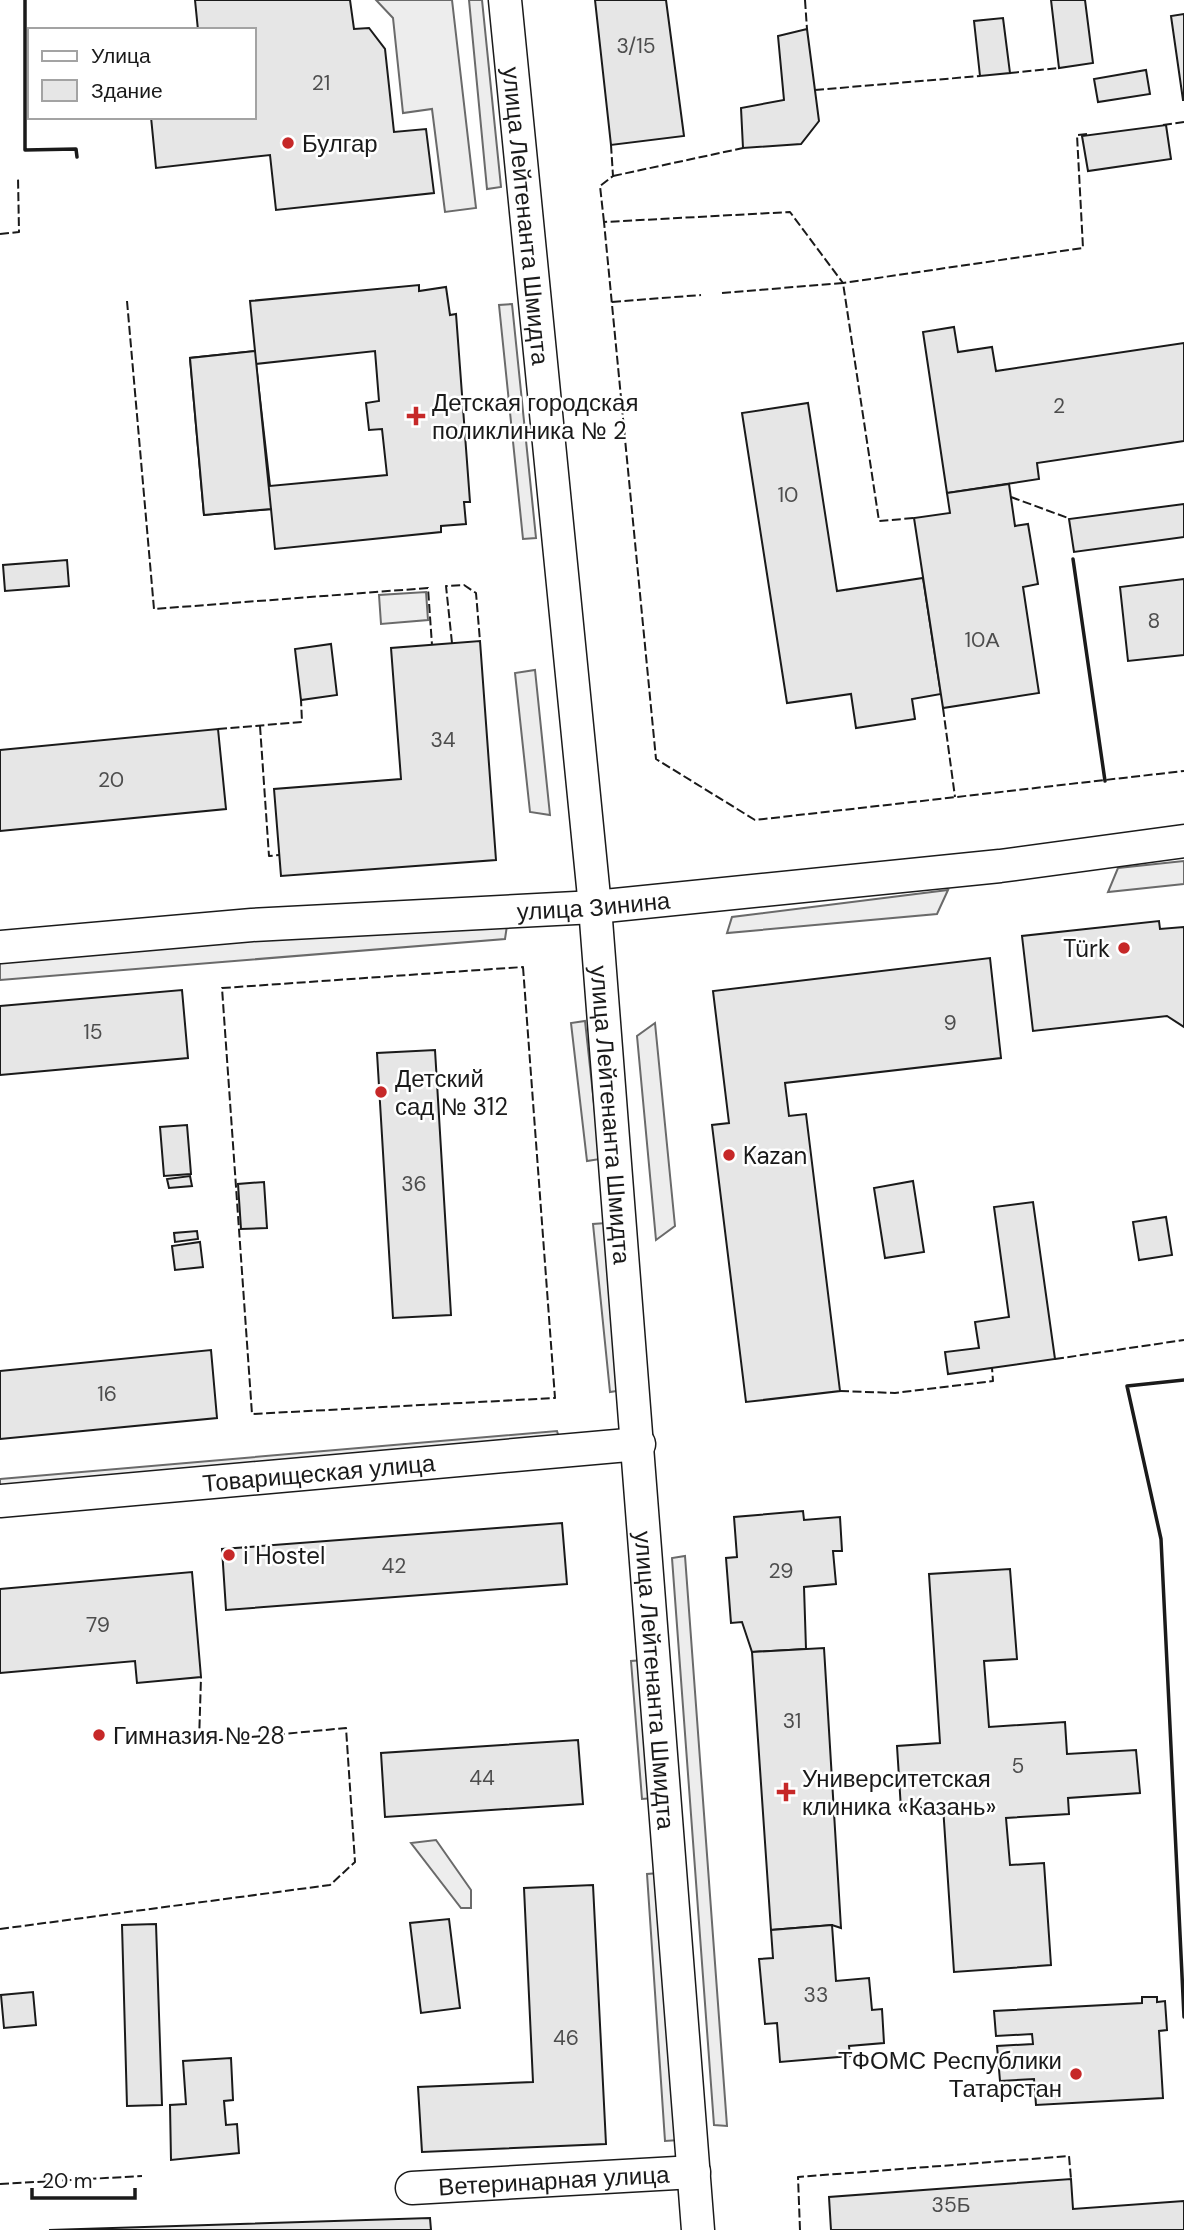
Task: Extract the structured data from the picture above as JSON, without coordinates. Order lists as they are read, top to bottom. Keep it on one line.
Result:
{"streets":{"street":["улица Лейтенанта Шмидта","улица Зинина","Товарищеская улица","Ветеринарная улица"]},"crossings":[["улица Лейтенанта Шмидта","улица Зинина"],["улица Лейтенанта Шмидта","Товарищеская улица"],["улица Лейтенанта Шмидта","Ветеринарная улица"]],"places":{"other":["Булгар","Türk","Детский сад № 312","Kazan","i Hostel","Гимназия № 28","ТФОМС Республики Татарстан"],"health":["Детская городская поликлиника № 2","Университетская клиника «Казань»"]},"house_numbers":["3/15","21","2","10","8","10А","34","20","9","15","36","16","42","29","79","31","5","44","33","46","35Б"],"legend":["Улица","Здание"],"scale_bar":"20 m"}
